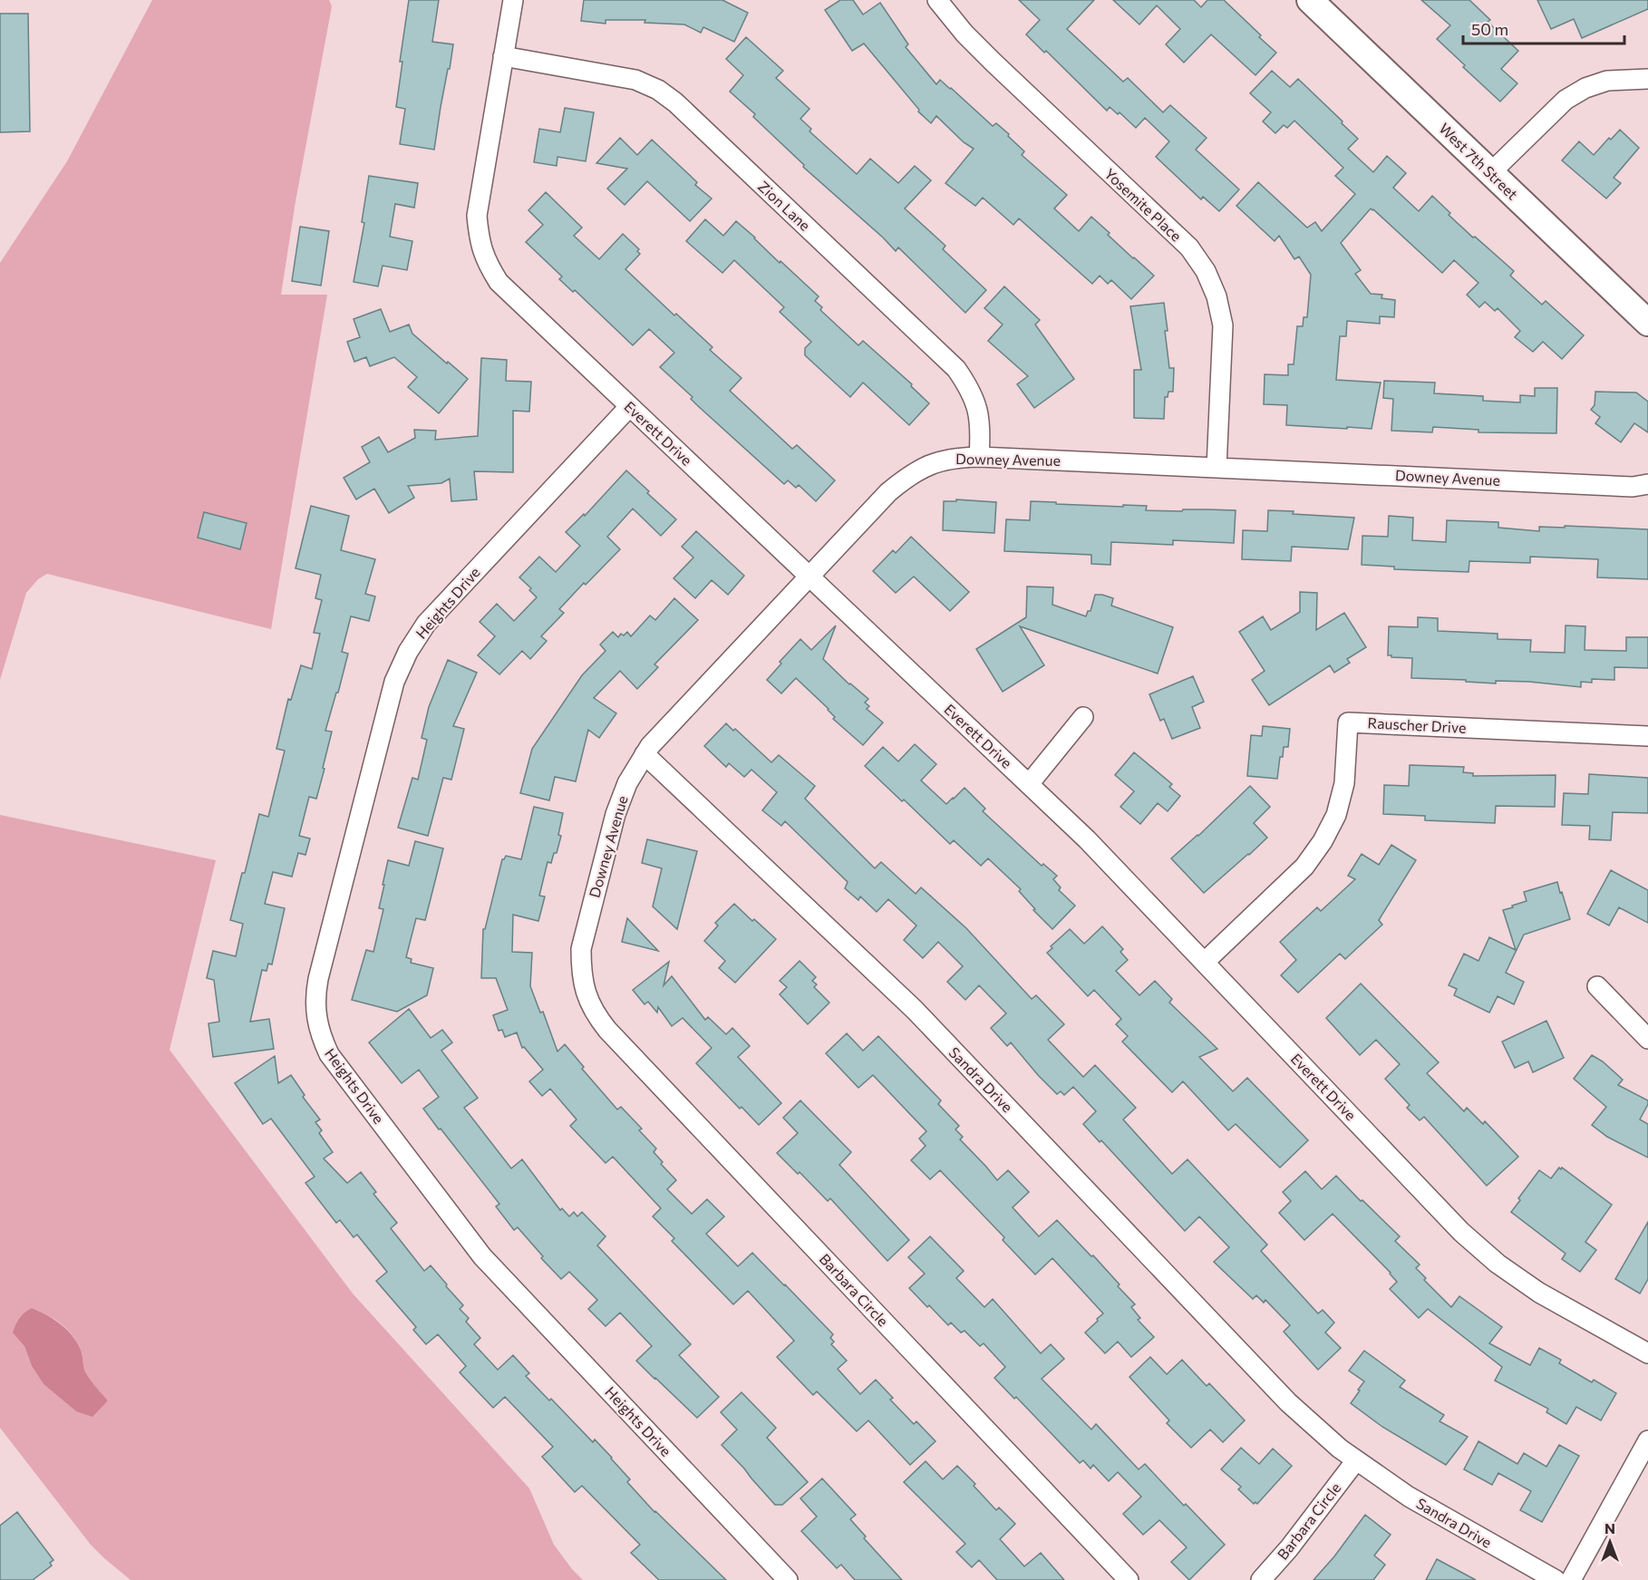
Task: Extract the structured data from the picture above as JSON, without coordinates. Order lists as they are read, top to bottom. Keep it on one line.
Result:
{"streets":{"main road":["West 7th Street"],"street":["Yosemite Place","Zion Lane","Everett Drive","Downey Avenue","Heights Drive","Rauscher Drive","Sandra Drive","Barbara Circle"]},"crossings":[["Yosemite Place","Downey Avenue"],["Zion Lane","Everett Drive"],["Zion Lane","Downey Avenue"],["Everett Drive","Downey Avenue"],["Everett Drive","Heights Drive"],["Everett Drive","Rauscher Drive"],["Downey Avenue","Sandra Drive"],["Downey Avenue","Barbara Circle"],["Sandra Drive","Barbara Circle"]],"scale_bar":"50 m","north":"top"}
